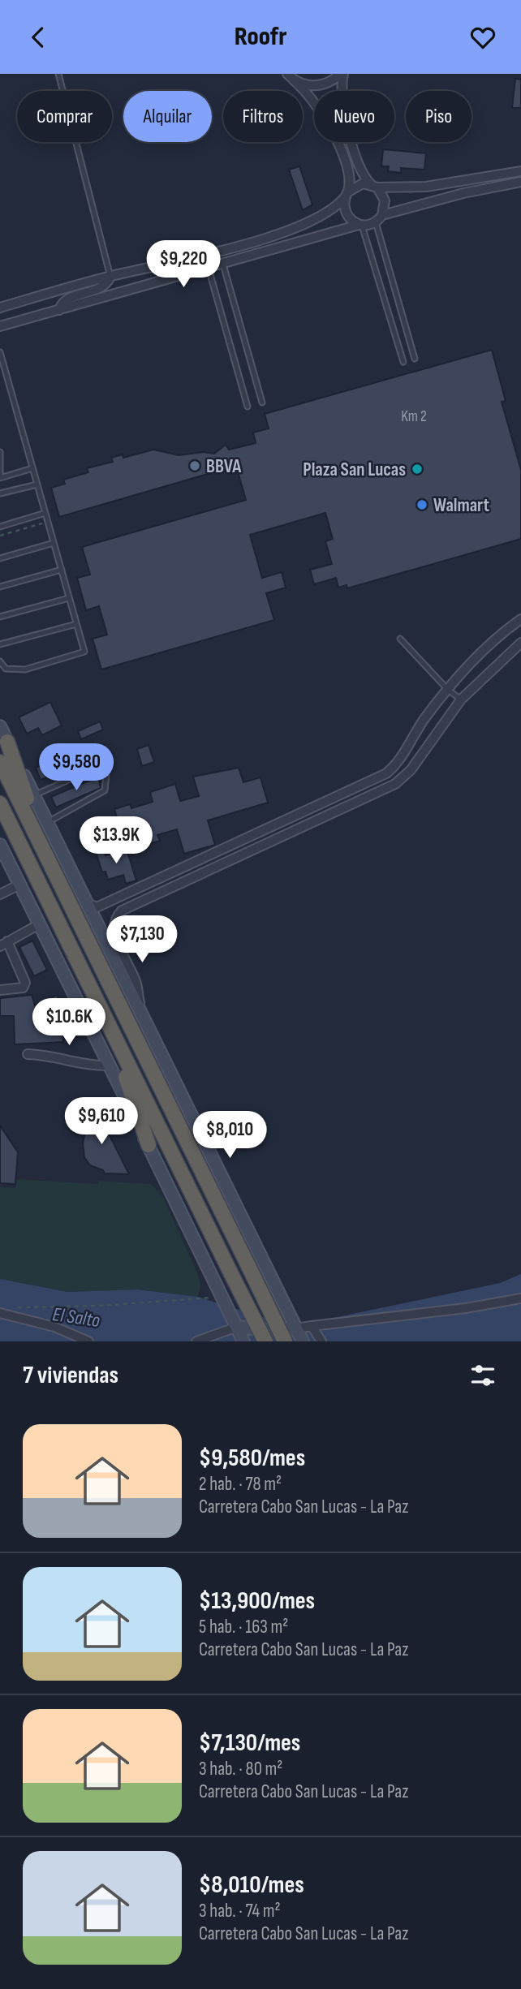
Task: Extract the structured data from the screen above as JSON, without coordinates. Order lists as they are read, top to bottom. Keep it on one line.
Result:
{"water":["El Salto"],"places":["BBVA","Plaza San Lucas","Walmart"],"house_numbers":["Km 2"],"page":{"header":"Roofr","chip":["Comprar","Alquilar","Filtros","Nuevo","Piso"],"price":["$9,220","$9,580","$13.9K","$7,130","$10.6K","$9,610","$8,010"],"heading":"7 viviendas","list":[{"name":"$9,580/mes","note":"2 hab. · 78 m² · Carretera Cabo San Lucas - La Paz"},{"name":"$13,900/mes","note":"5 hab. · 163 m² · Carretera Cabo San Lucas - La Paz"},{"name":"$7,130/mes","note":"3 hab. · 80 m² · Carretera Cabo San Lucas - La Paz"},{"name":"$8,010/mes","note":"3 hab. · 74 m² · Carretera Cabo San Lucas - La Paz"}]}}
